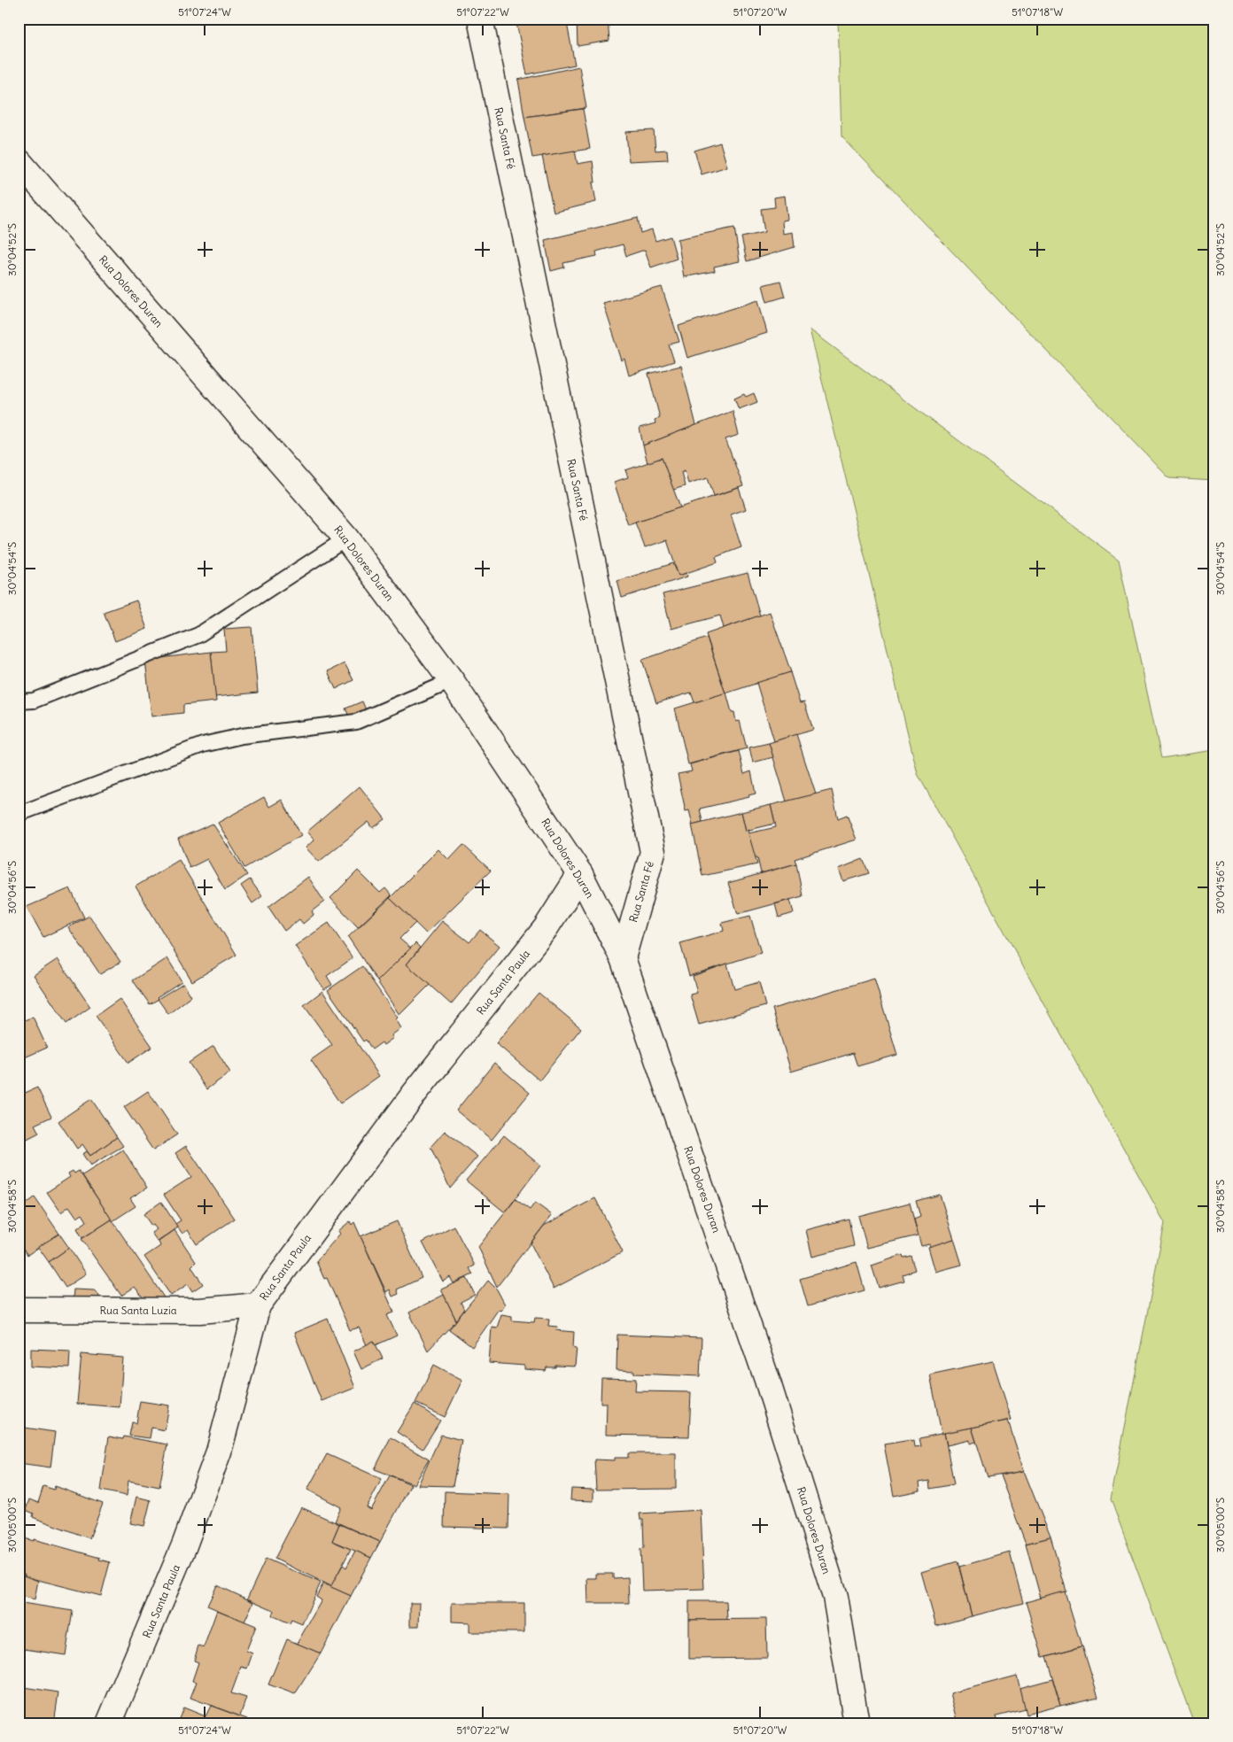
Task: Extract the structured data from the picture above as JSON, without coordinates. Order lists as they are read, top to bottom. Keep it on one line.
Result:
{"streets":{"street":["Rua Santa Fé","Rua Dolores Duran","Rua Santa Paula","Rua Santa Luzia"]},"crossings":[["Rua Santa Fé","Rua Dolores Duran"],["Rua Dolores Duran","Rua Santa Paula"],["Rua Santa Paula","Rua Santa Luzia"]],"coordinates":["51°07'24\"W","51°07'22\"W","51°07'20\"W","51°07'18\"W","30°04'52\"S","30°04'54\"S","30°04'56\"S","30°04'58\"S","30°05'00\"S"]}
